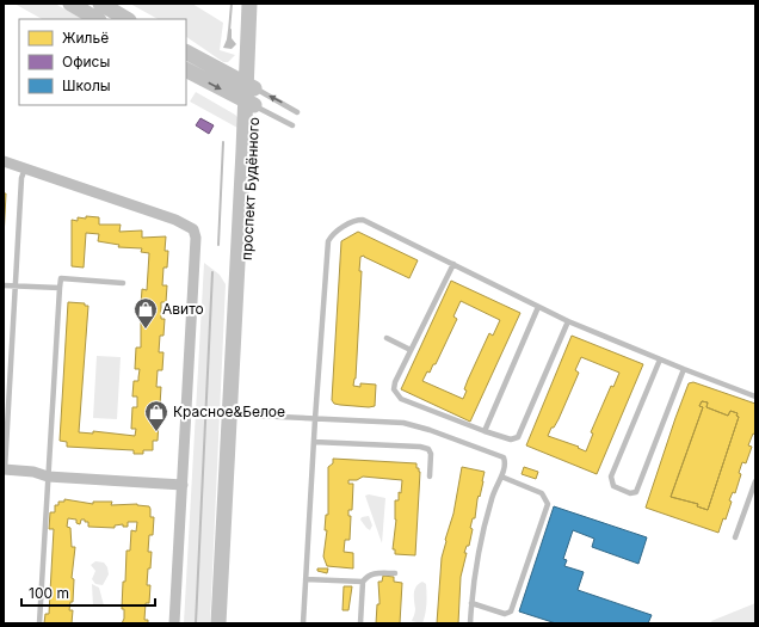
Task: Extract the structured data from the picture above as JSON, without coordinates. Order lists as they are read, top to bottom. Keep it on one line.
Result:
{"streets":{"street":["проспект Будённого"]},"places":{"shop":["Авито","Красное&Белое"]},"legend":["Жильё","Офисы","Школы"],"scale_bar":"100 m"}
